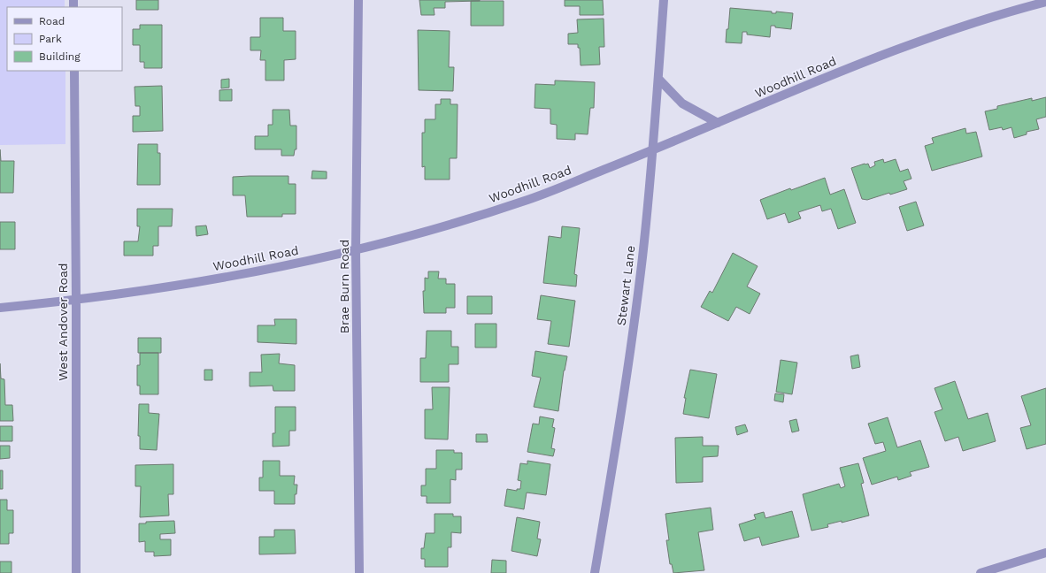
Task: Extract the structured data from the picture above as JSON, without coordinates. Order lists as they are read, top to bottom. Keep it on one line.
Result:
{"streets":{"street":["Woodhill Road","Stewart Lane","Brae Burn Road","West Andover Road"]},"crossings":[["Woodhill Road","Stewart Lane"],["Woodhill Road","Brae Burn Road"],["Woodhill Road","West Andover Road"]],"legend":["Road","Park","Building"]}
